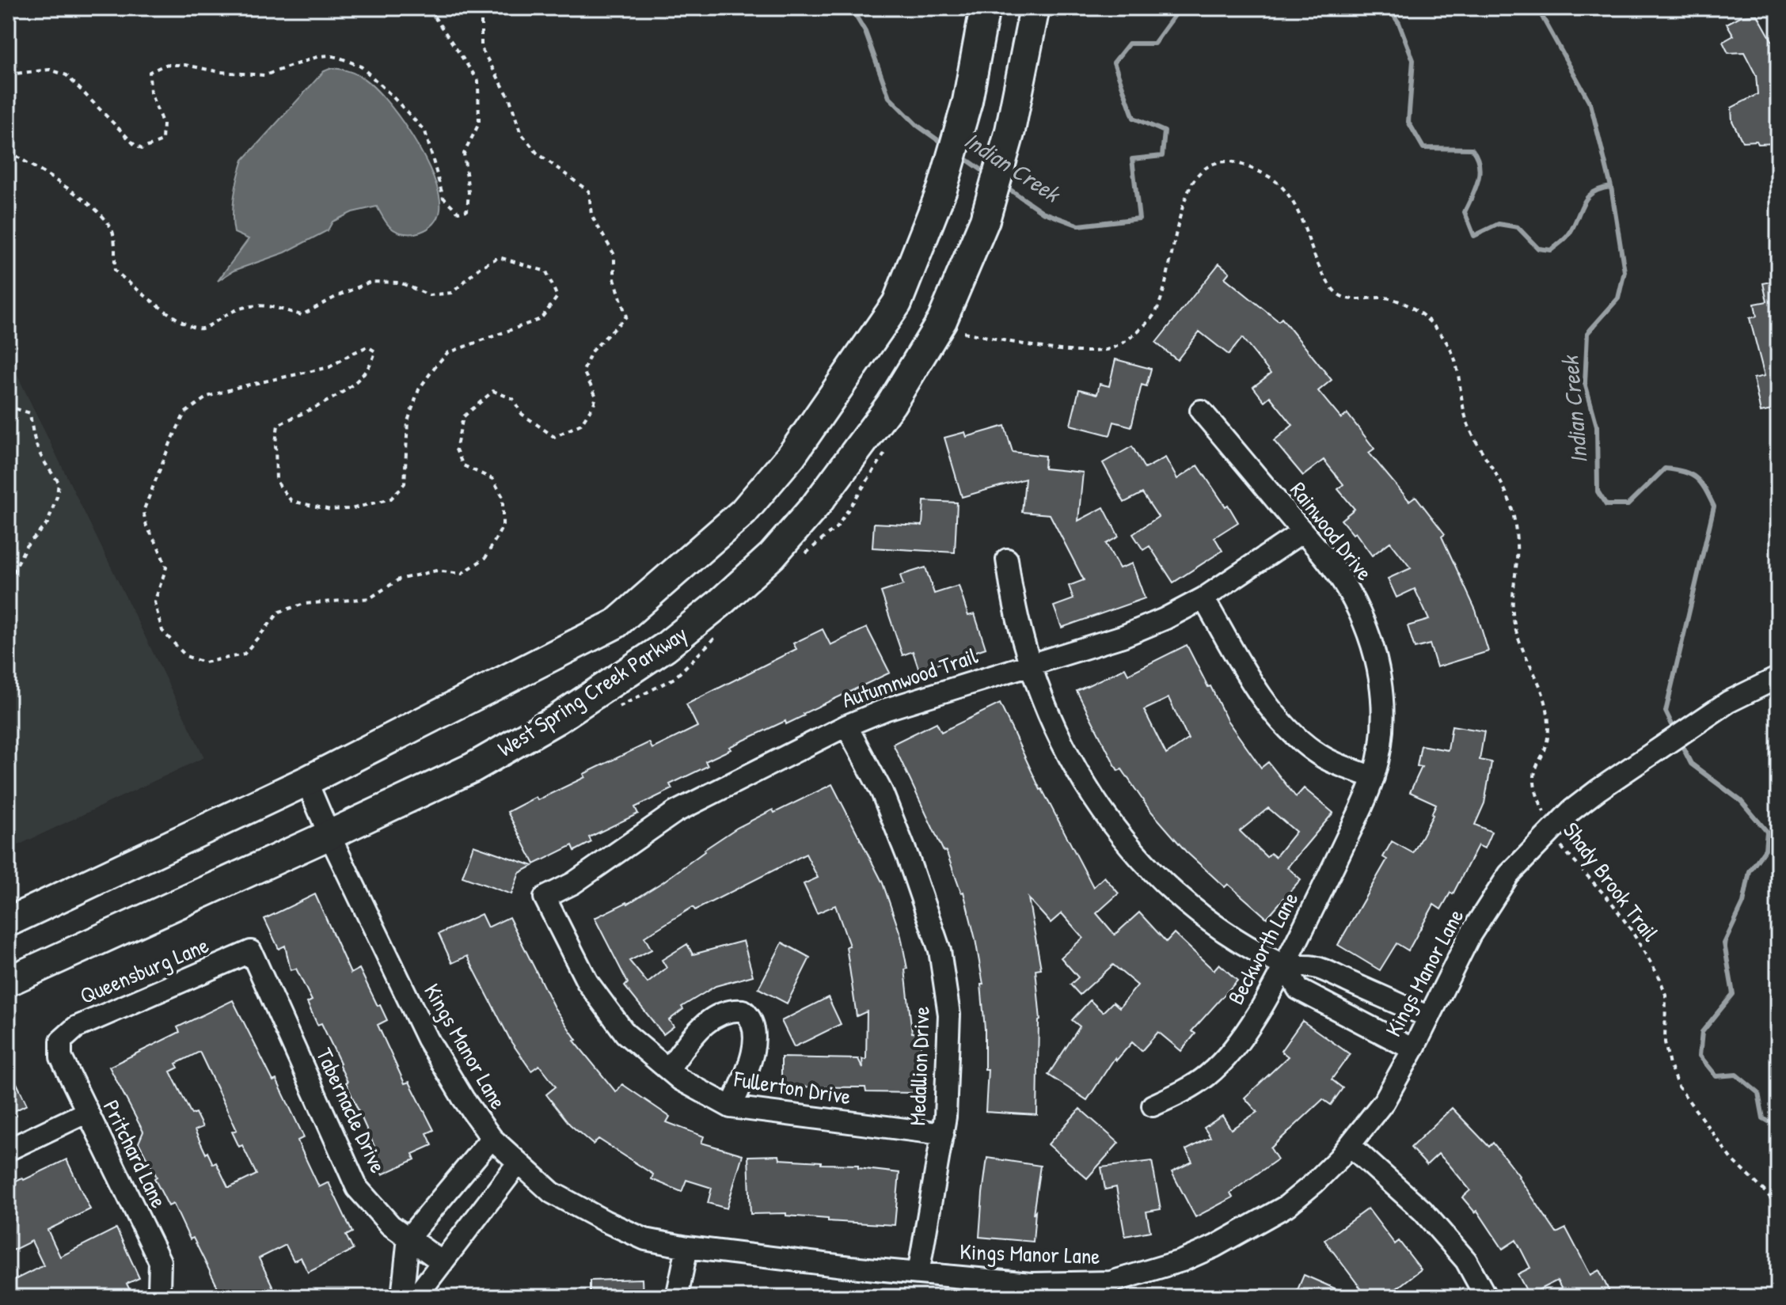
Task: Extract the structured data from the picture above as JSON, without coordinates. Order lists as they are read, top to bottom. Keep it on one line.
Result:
{"streets":{"main road":["West Spring Creek Parkway"],"street":["Rainwood Drive","Autumnwood Trail","Beckworth Lane","Queensburg Lane","Kings Manor Lane","Medallion Drive","Fullerton Drive","Tabernacle Drive","Pritchard Lane"],"path":["Shady Brook Trail"]},"crossings":[["Rainwood Drive","Autumnwood Trail"],["Rainwood Drive","Beckworth Lane"],["Autumnwood Trail","Medallion Drive"],["Autumnwood Trail","Fullerton Drive"],["West Spring Creek Parkway","Kings Manor Lane"],["Shady Brook Trail","Kings Manor Lane"],["Queensburg Lane","Tabernacle Drive"],["Queensburg Lane","Pritchard Lane"],["Kings Manor Lane","Medallion Drive"],["Medallion Drive","Fullerton Drive"]],"water":["Indian Creek"]}
